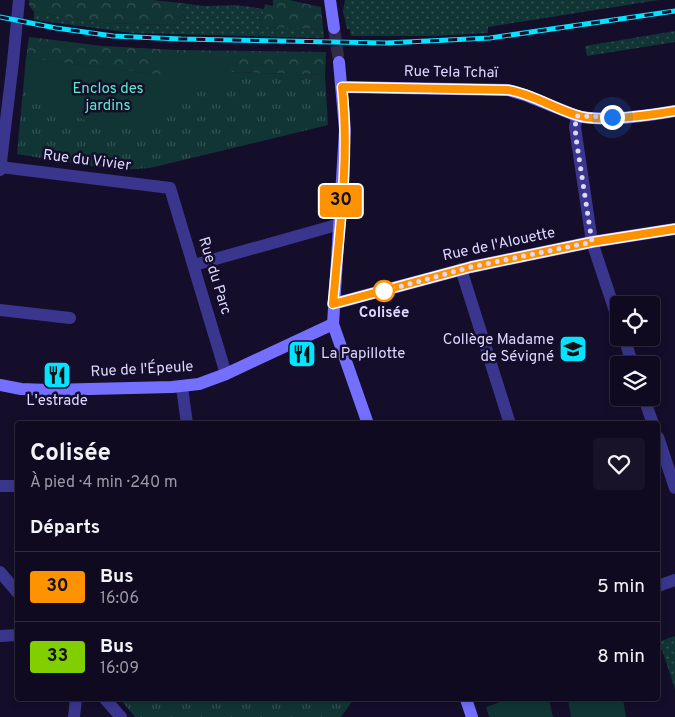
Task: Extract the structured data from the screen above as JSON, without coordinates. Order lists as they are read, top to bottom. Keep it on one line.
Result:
{"streets":{"street":["Rue Tela Tchaï","Rue du Vivier","Rue de l'Alouette","Rue du Parc","Rue de l'Épeule"]},"crossings":[["Rue du Vivier","Rue du Parc"],["Rue du Parc","Rue de l'Épeule"]],"parks":["Enclos des jardins"],"places":{"other":["Colisée"],"school or university":["Collège Madame de Sévigné"],"restaurant":["La Papillotte","L'estrade"]},"lines":["bus line 30"],"page":{"on_map":"30","heading":[["Colisée","À pied · 4 min · 240 m"],"Départs"],"list":[{"mark":"30","name":"Bus","note":"16:06","value":"5 min"},{"mark":"33","name":"Bus","note":"16:09","value":"8 min"}]}}
